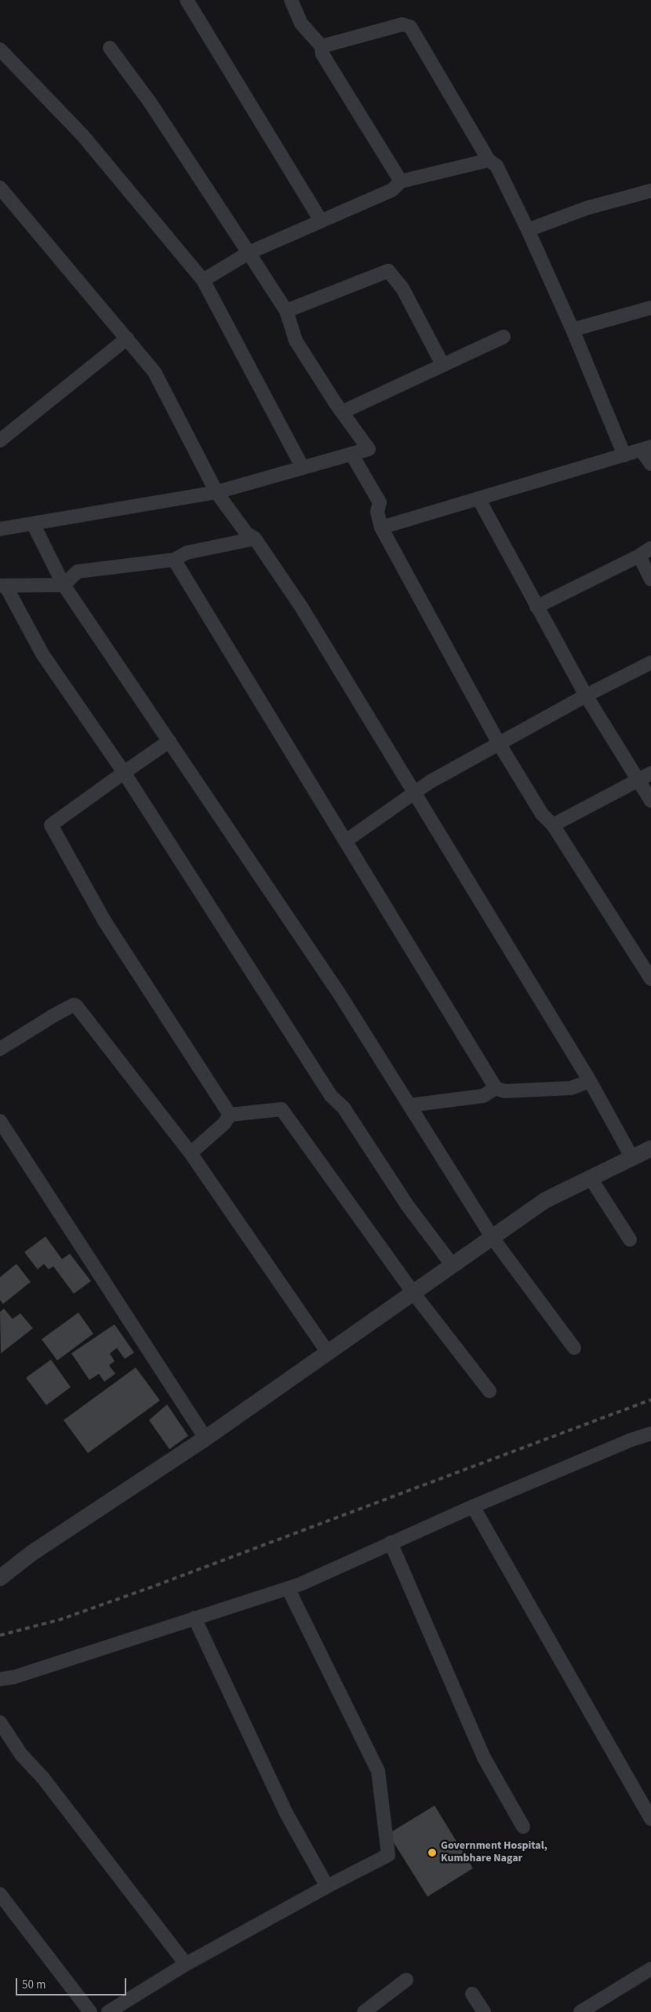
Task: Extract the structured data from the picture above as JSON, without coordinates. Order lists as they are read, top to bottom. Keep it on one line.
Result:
{"places":["Government Hospital, Kumbhare Nagar"],"scale_bar":"50 m"}
